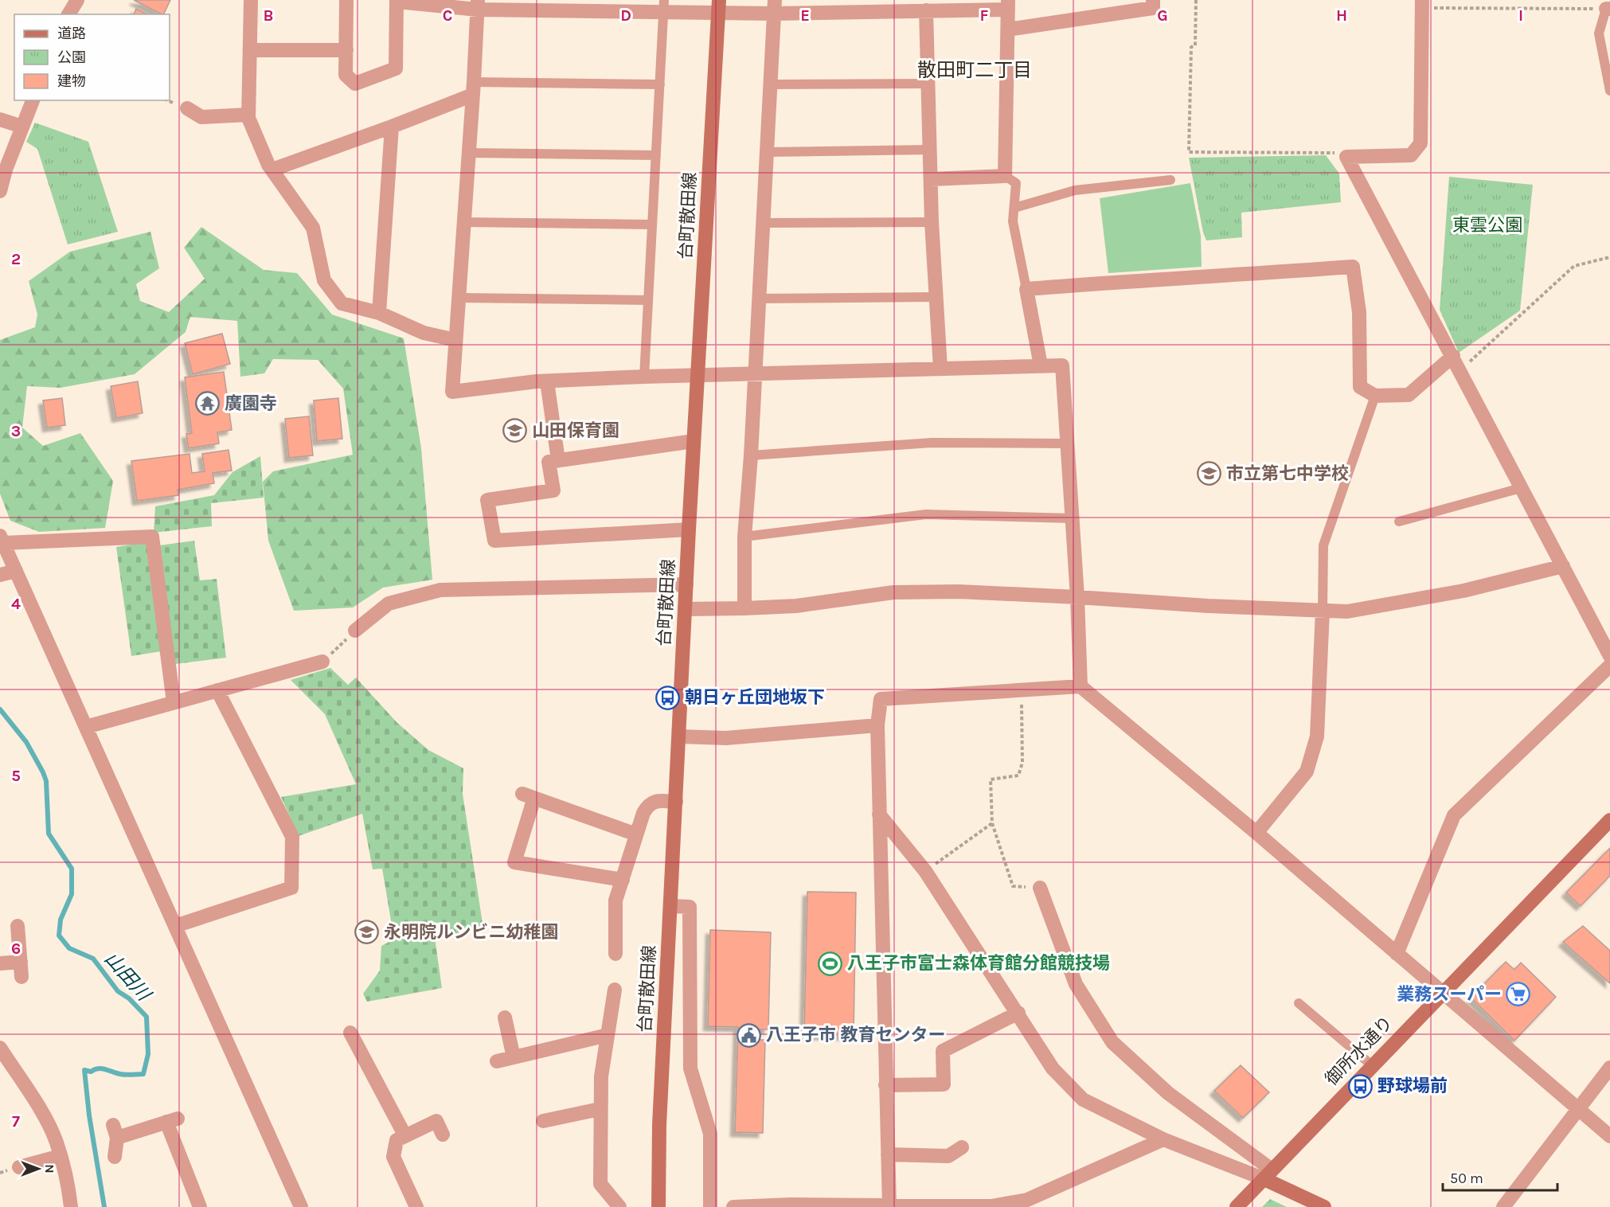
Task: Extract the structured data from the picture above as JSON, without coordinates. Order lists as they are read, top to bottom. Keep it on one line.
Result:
{"streets":{"street":["台町散田線","御所水通り"]},"districts":["散田町二丁目"],"water":["山田川"],"parks":["東雲公園"],"places":{"temple":["廣園寺"],"school or university":["山田保育園","市立第七中学校","永明院ルンビニ幼稚園"],"bus stop":["朝日ヶ丘団地坂下","野球場前"],"sports":["八王子市富士森体育館分館競技場"],"supermarket":["業務スーパー"],"public building":["八王子市 教育センター"]},"legend":["道路","公園","建物"],"scale_bar":"50 m","north":"right","grid":{"columns":["B","C","D","E","F","G","H","I"],"rows":["2","3","4","5","6","7"]}}
